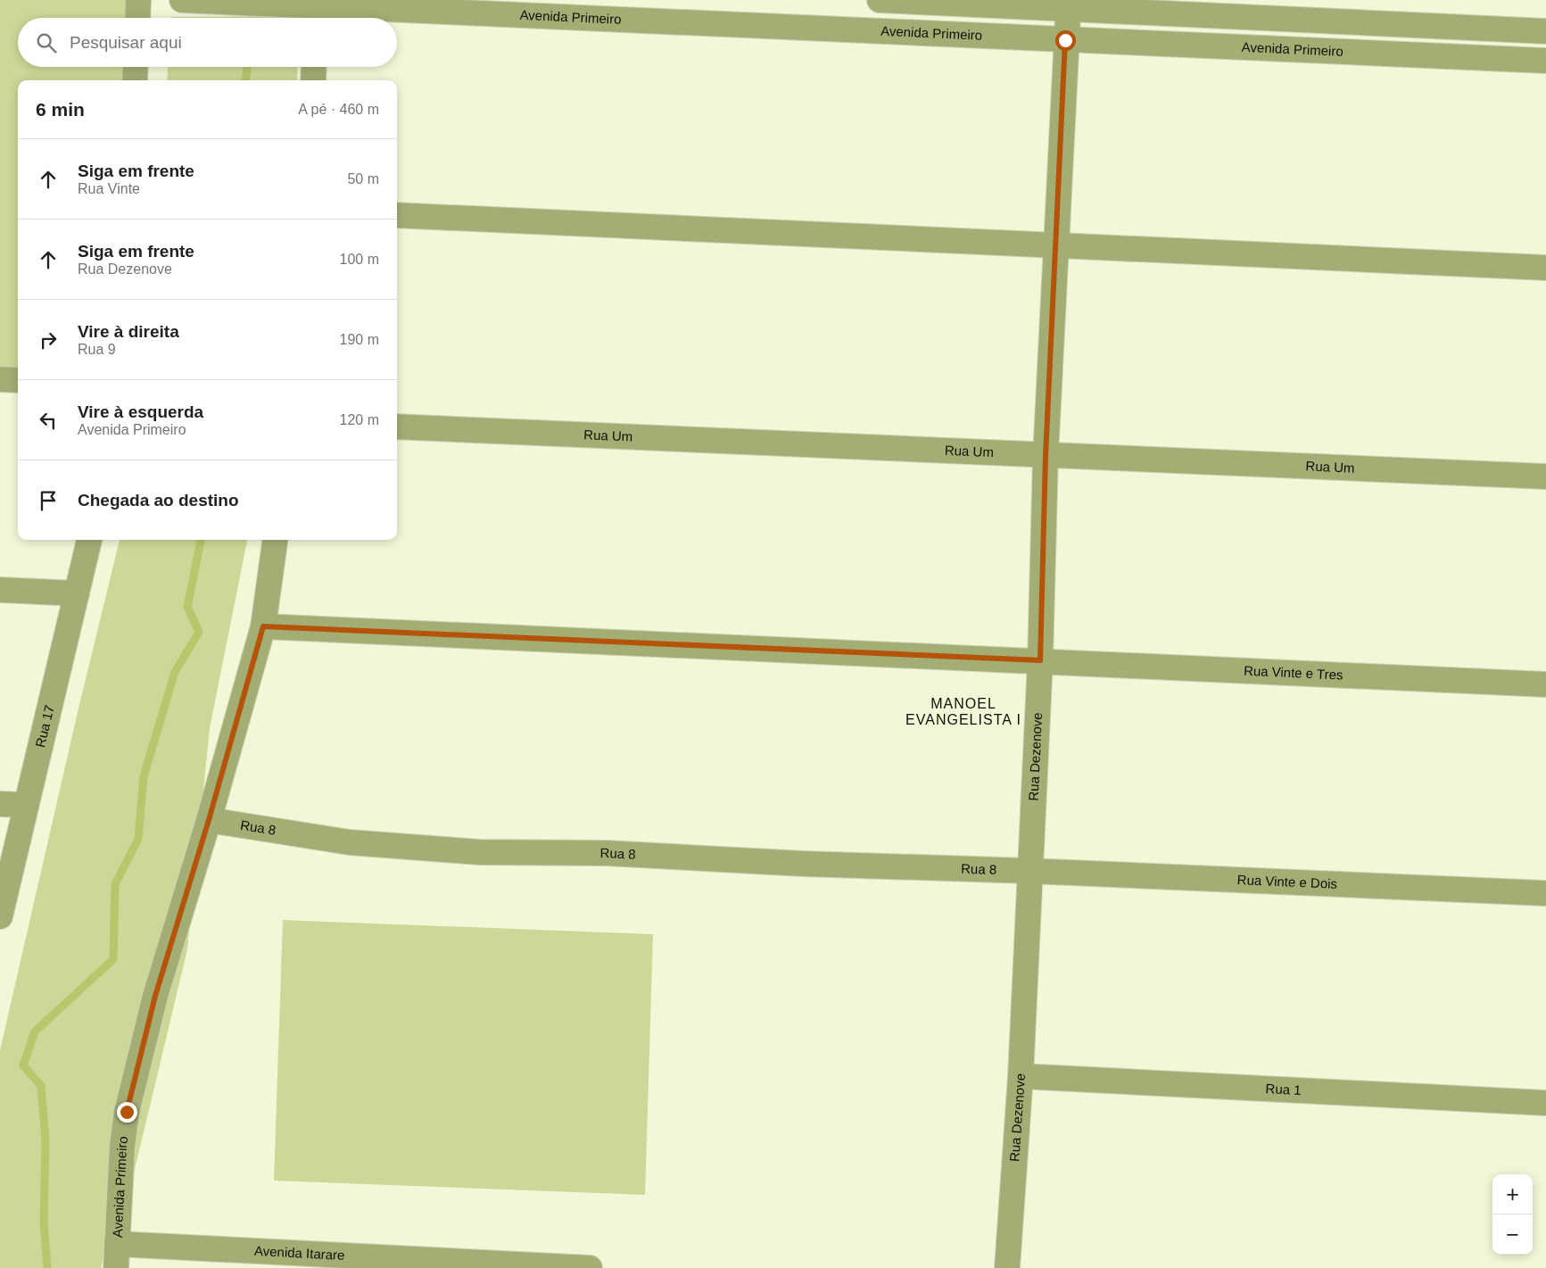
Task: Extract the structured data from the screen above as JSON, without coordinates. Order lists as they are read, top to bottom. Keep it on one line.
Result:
{"streets":{"street":["Avenida Primeiro","Rua Um","Rua Vinte e Tres","Rua 17","Rua Dezenove","Rua 8","Rua Vinte e Dois","Rua 1","Avenida Itarare"]},"crossings":[["Avenida Primeiro","Rua Vinte e Tres"],["Avenida Primeiro","Rua Dezenove"],["Avenida Primeiro","Rua 8"],["Avenida Primeiro","Avenida Itarare"],["Rua Um","Rua Dezenove"],["Rua Vinte e Tres","Rua Dezenove"],["Rua Dezenove","Rua 8"],["Rua Dezenove","Rua Vinte e Dois"],["Rua Dezenove","Rua 1"],["Rua 8","Rua Vinte e Dois"]],"districts":["MANOEL EVANGELISTA I"],"page":{"search":"Pesquisar aqui","heading":["6 min","A pé · 460 m"],"list":[["Siga em frente","Rua Vinte","50 m"],["Siga em frente","Rua Dezenove","100 m"],["Vire à direita","Rua 9","190 m"],["Vire à esquerda","Avenida Primeiro","120 m"],"Chegada ao destino"],"map_buttons":["+","−"]}}
